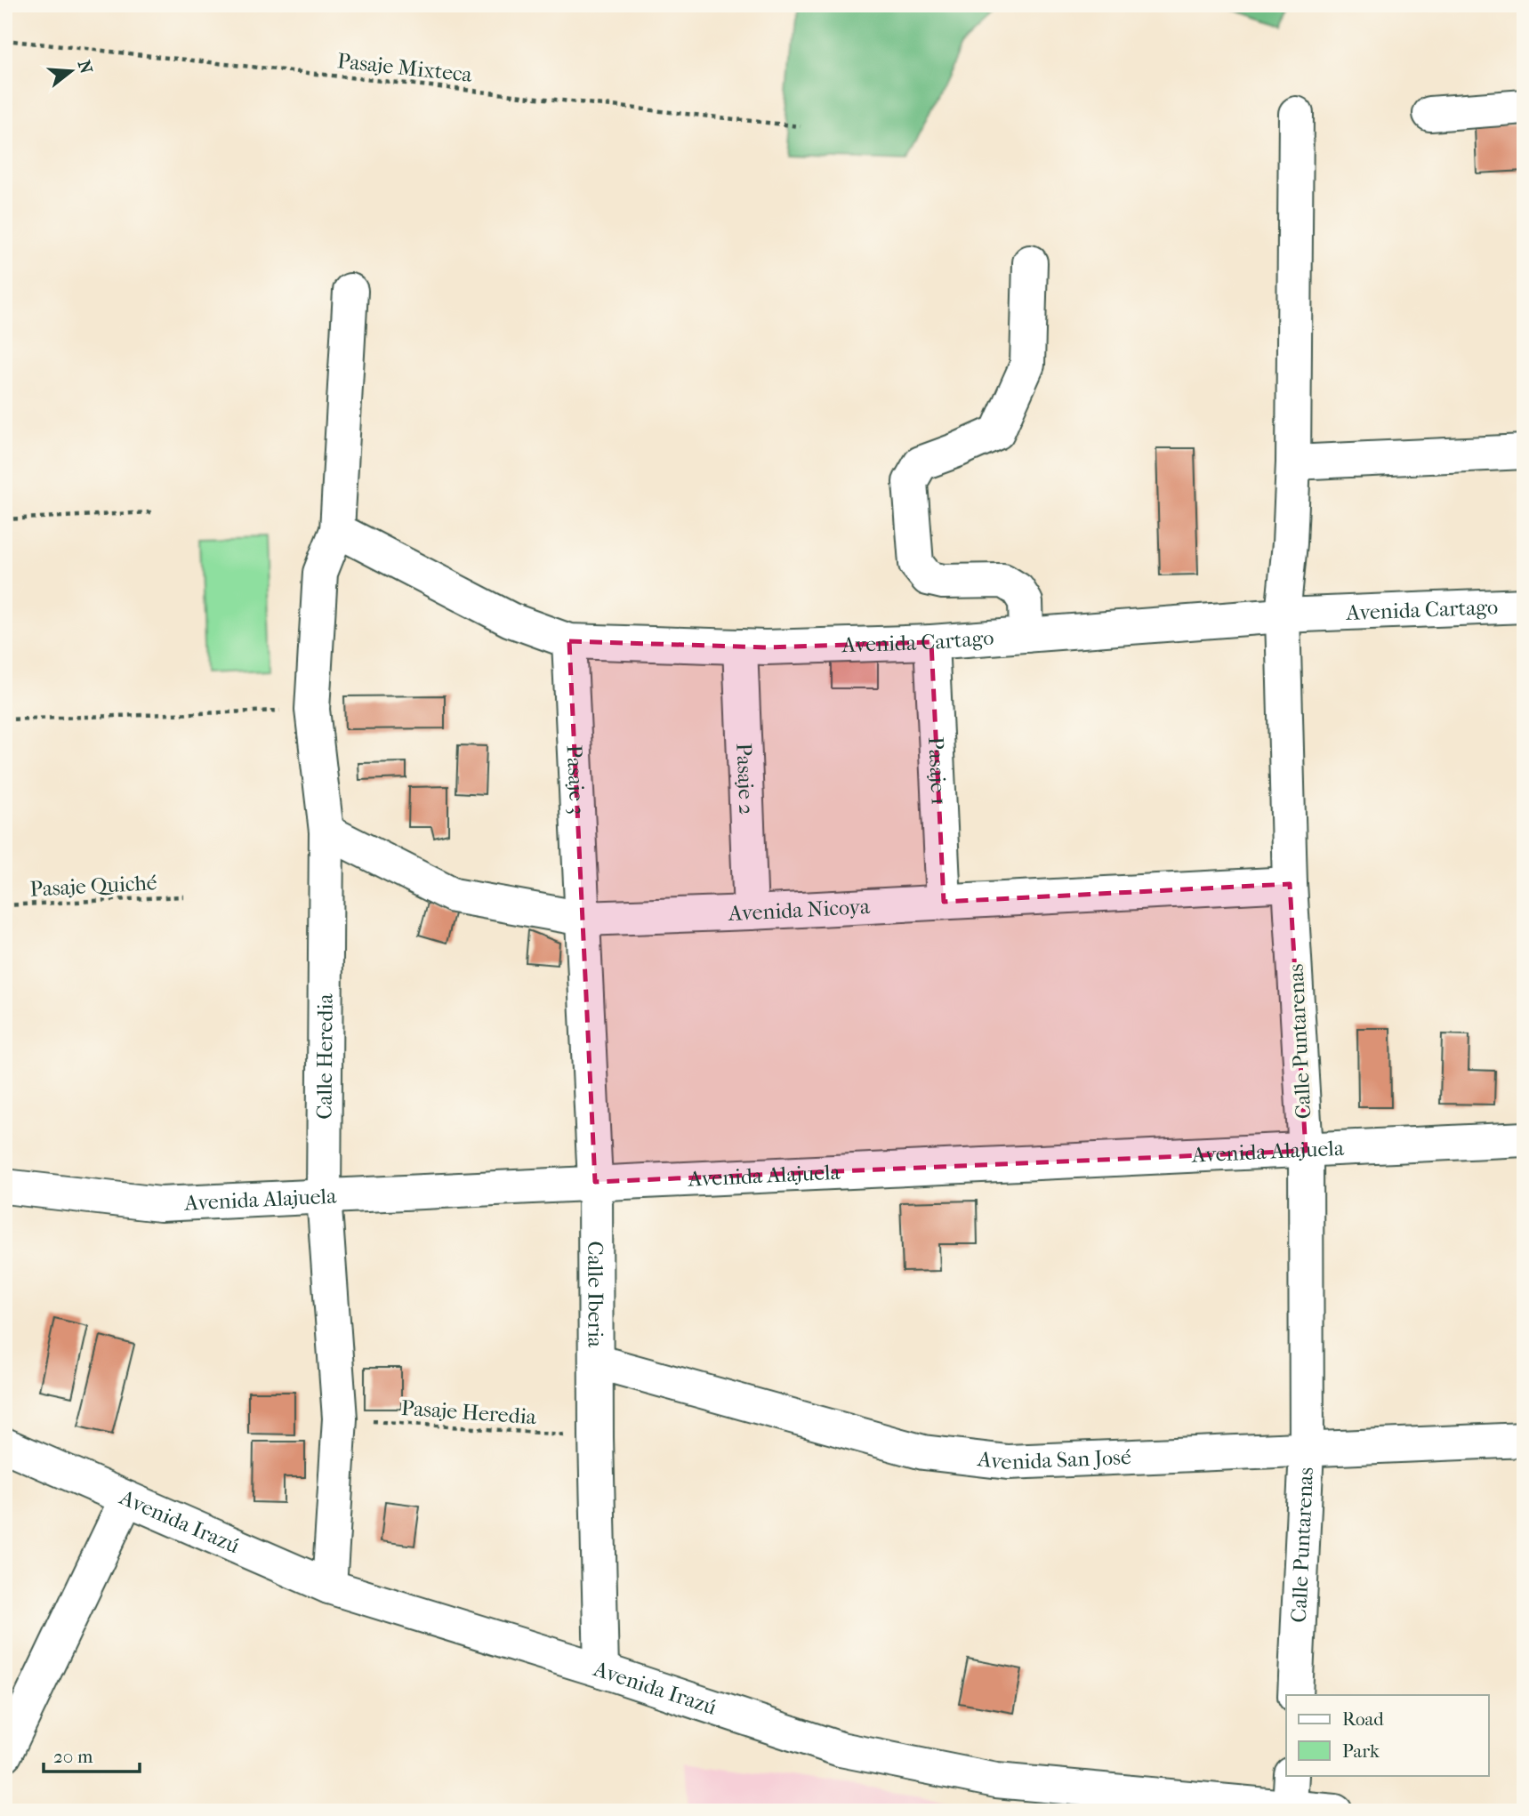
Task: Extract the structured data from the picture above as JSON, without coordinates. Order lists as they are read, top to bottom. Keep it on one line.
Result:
{"streets":{"street":["Avenida Cartago","Pasaje 1","Pasaje 2","Pasaje 3","Avenida Nicoya","Calle Puntarenas","Calle Heredia","Avenida Alajuela","Calle Iberia","Avenida San José","Avenida Irazú"],"path":["Pasaje Mixteca","Pasaje Quiché","Pasaje Heredia"]},"crossings":[["Avenida Cartago","Pasaje 1"],["Avenida Cartago","Pasaje 2"],["Avenida Cartago","Pasaje 3"],["Avenida Cartago","Calle Puntarenas"],["Avenida Cartago","Calle Heredia"],["Pasaje 1","Avenida Nicoya"],["Pasaje 2","Avenida Nicoya"],["Pasaje 3","Avenida Nicoya"],["Pasaje 3","Calle Iberia"],["Avenida Nicoya","Calle Puntarenas"],["Avenida Nicoya","Calle Heredia"],["Avenida Nicoya","Calle Iberia"],["Calle Puntarenas","Avenida Alajuela"],["Calle Puntarenas","Avenida San José"],["Calle Heredia","Avenida Alajuela"],["Calle Heredia","Pasaje Heredia"],["Calle Heredia","Avenida Irazú"],["Avenida Alajuela","Calle Iberia"],["Calle Iberia","Pasaje Heredia"],["Calle Iberia","Avenida San José"],["Calle Iberia","Avenida Irazú"]],"legend":["Road","Park"],"scale_bar":"20 m","north":"right"}
